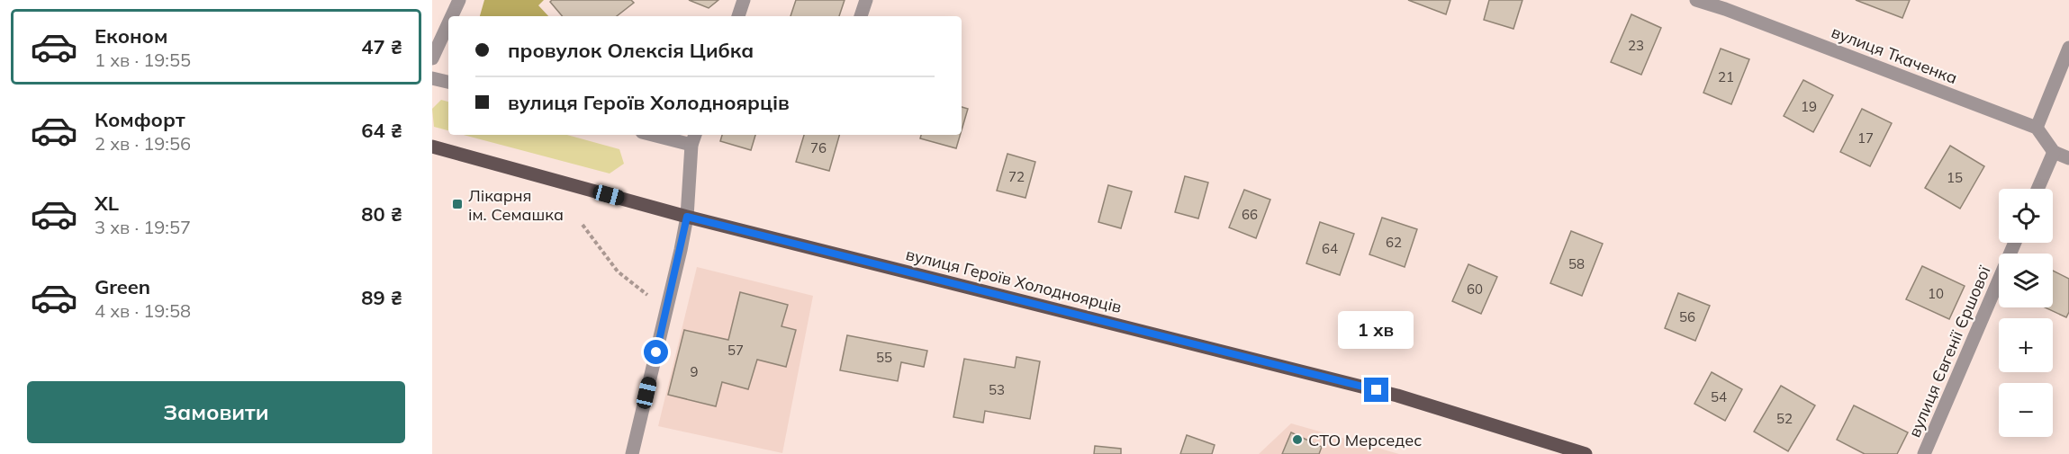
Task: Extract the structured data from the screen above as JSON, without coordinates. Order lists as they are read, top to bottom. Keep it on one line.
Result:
{"streets":{"main road":["вулиця Героїв Холодноярців"],"street":["вулиця Ткаченка","вулиця Євгенії Єршової"]},"places":{"transit":["Лікарня ім. Семашка"],"other":["СТО Мерседес"]},"house_numbers":["23","21","19","17","76","72","15","66","62","64","58","60","10","56","57","55","9","53","54","52"],"page":{"list":[{"name":"Економ","note":"1 хв · 19:55","value":"47 ₴"},{"name":"Комфорт","note":"2 хв · 19:56","value":"64 ₴"},{"name":"XL","note":"3 хв · 19:57","value":"80 ₴"},{"name":"Green","note":"4 хв · 19:58","value":"89 ₴"}],"banner":["провулок Олексія Цибка","вулиця Героїв Холодноярців"],"map_buttons":["+","−"],"bubble":"1 хв","buttons":"Замовити"}}
